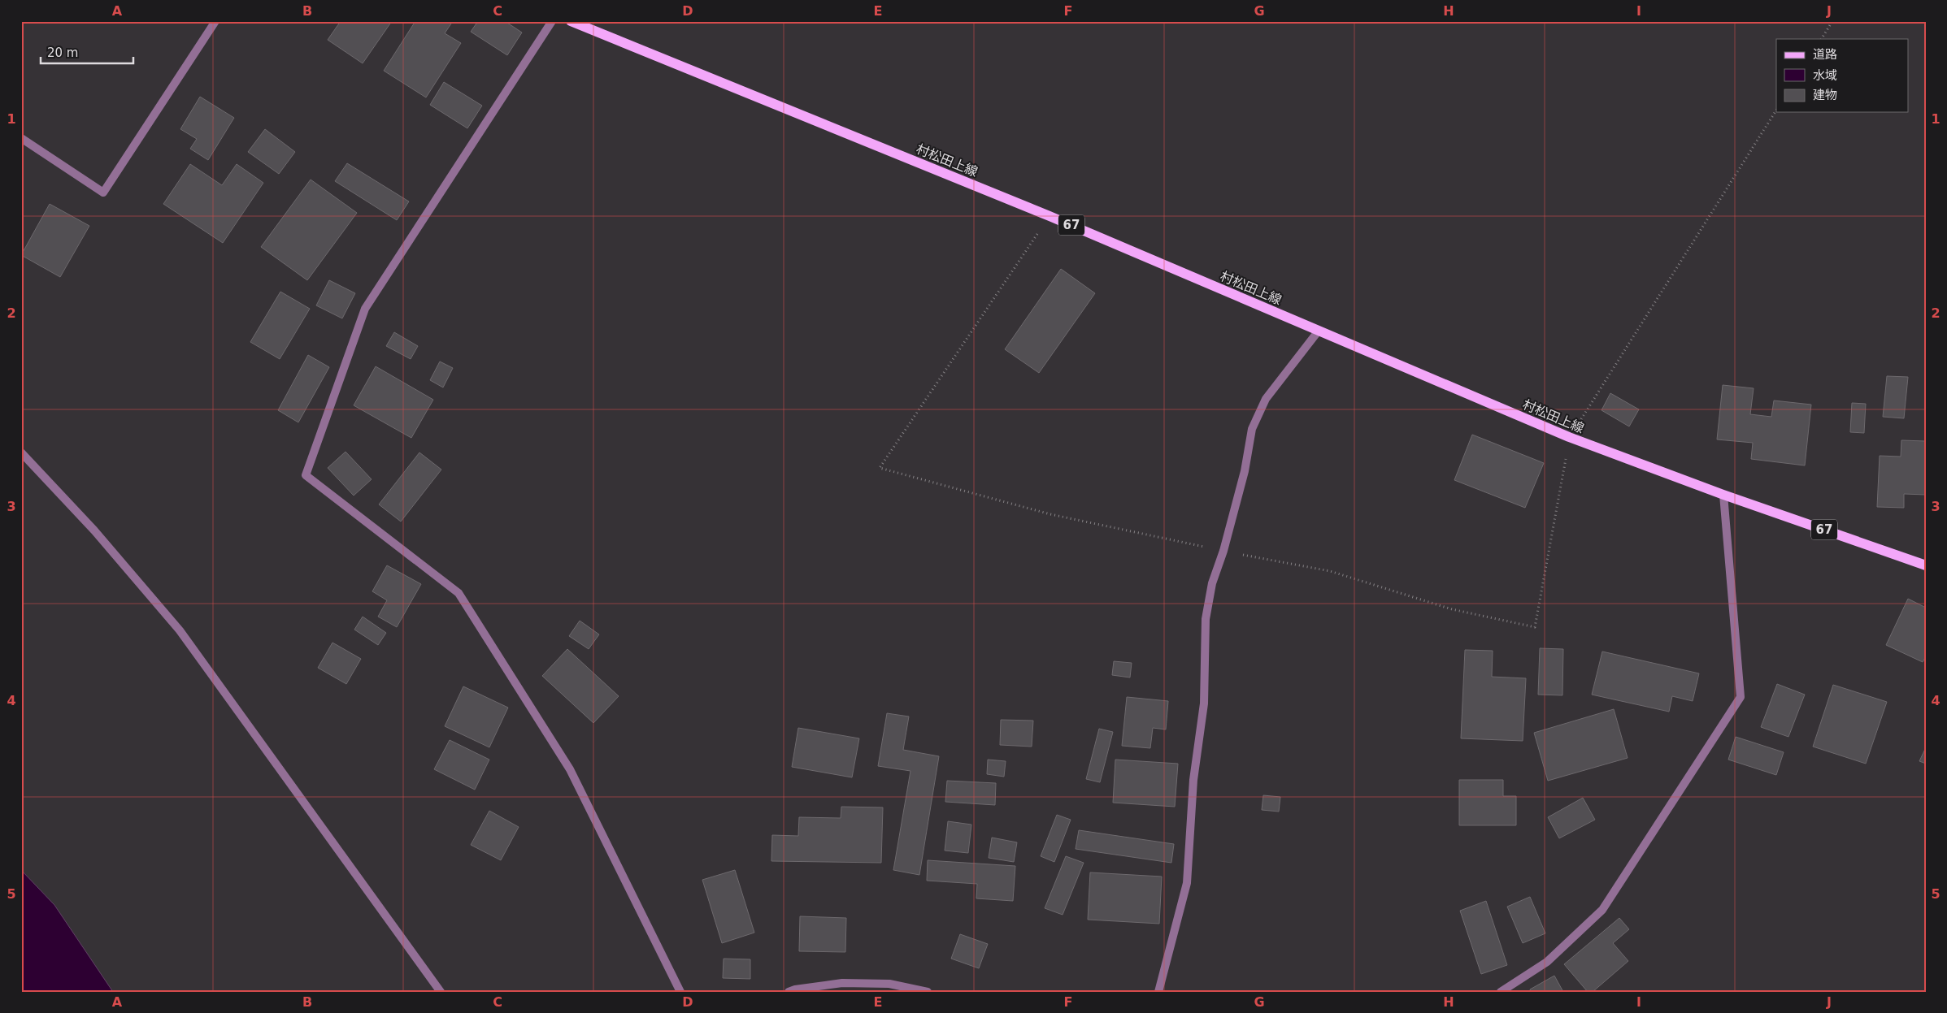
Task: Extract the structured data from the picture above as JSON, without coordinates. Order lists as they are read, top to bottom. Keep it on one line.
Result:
{"streets":{"main road":["村松田上線","67"]},"legend":["道路","水域","建物"],"scale_bar":"20 m","grid":{"columns":["A","B","C","D","E","F","G","H","I","J"],"rows":["1","2","3","4","5"]}}
